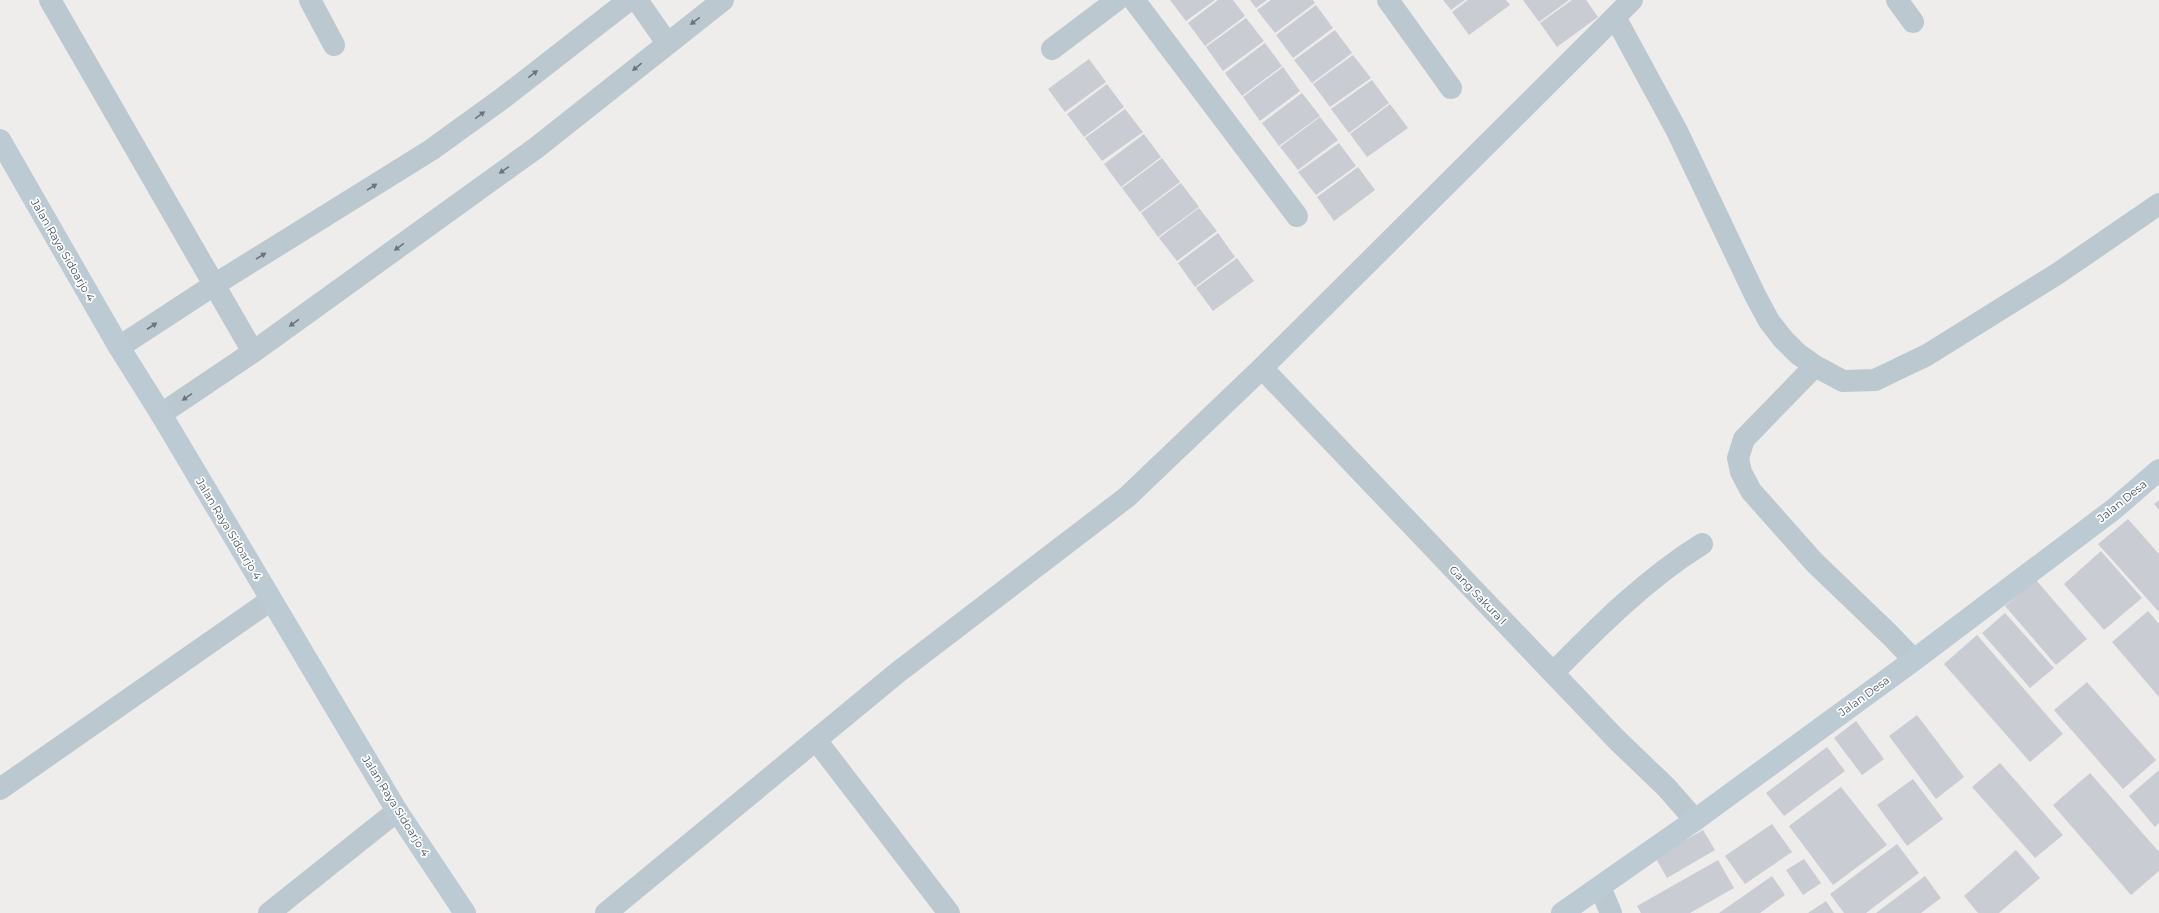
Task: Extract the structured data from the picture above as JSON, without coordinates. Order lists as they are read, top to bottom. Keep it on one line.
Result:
{"streets":{"street":["Jalan Raya Sidoarjo 4","Jalan Desa","Gang Sakura I"]},"crossings":[["Jalan Desa","Gang Sakura I"]]}
